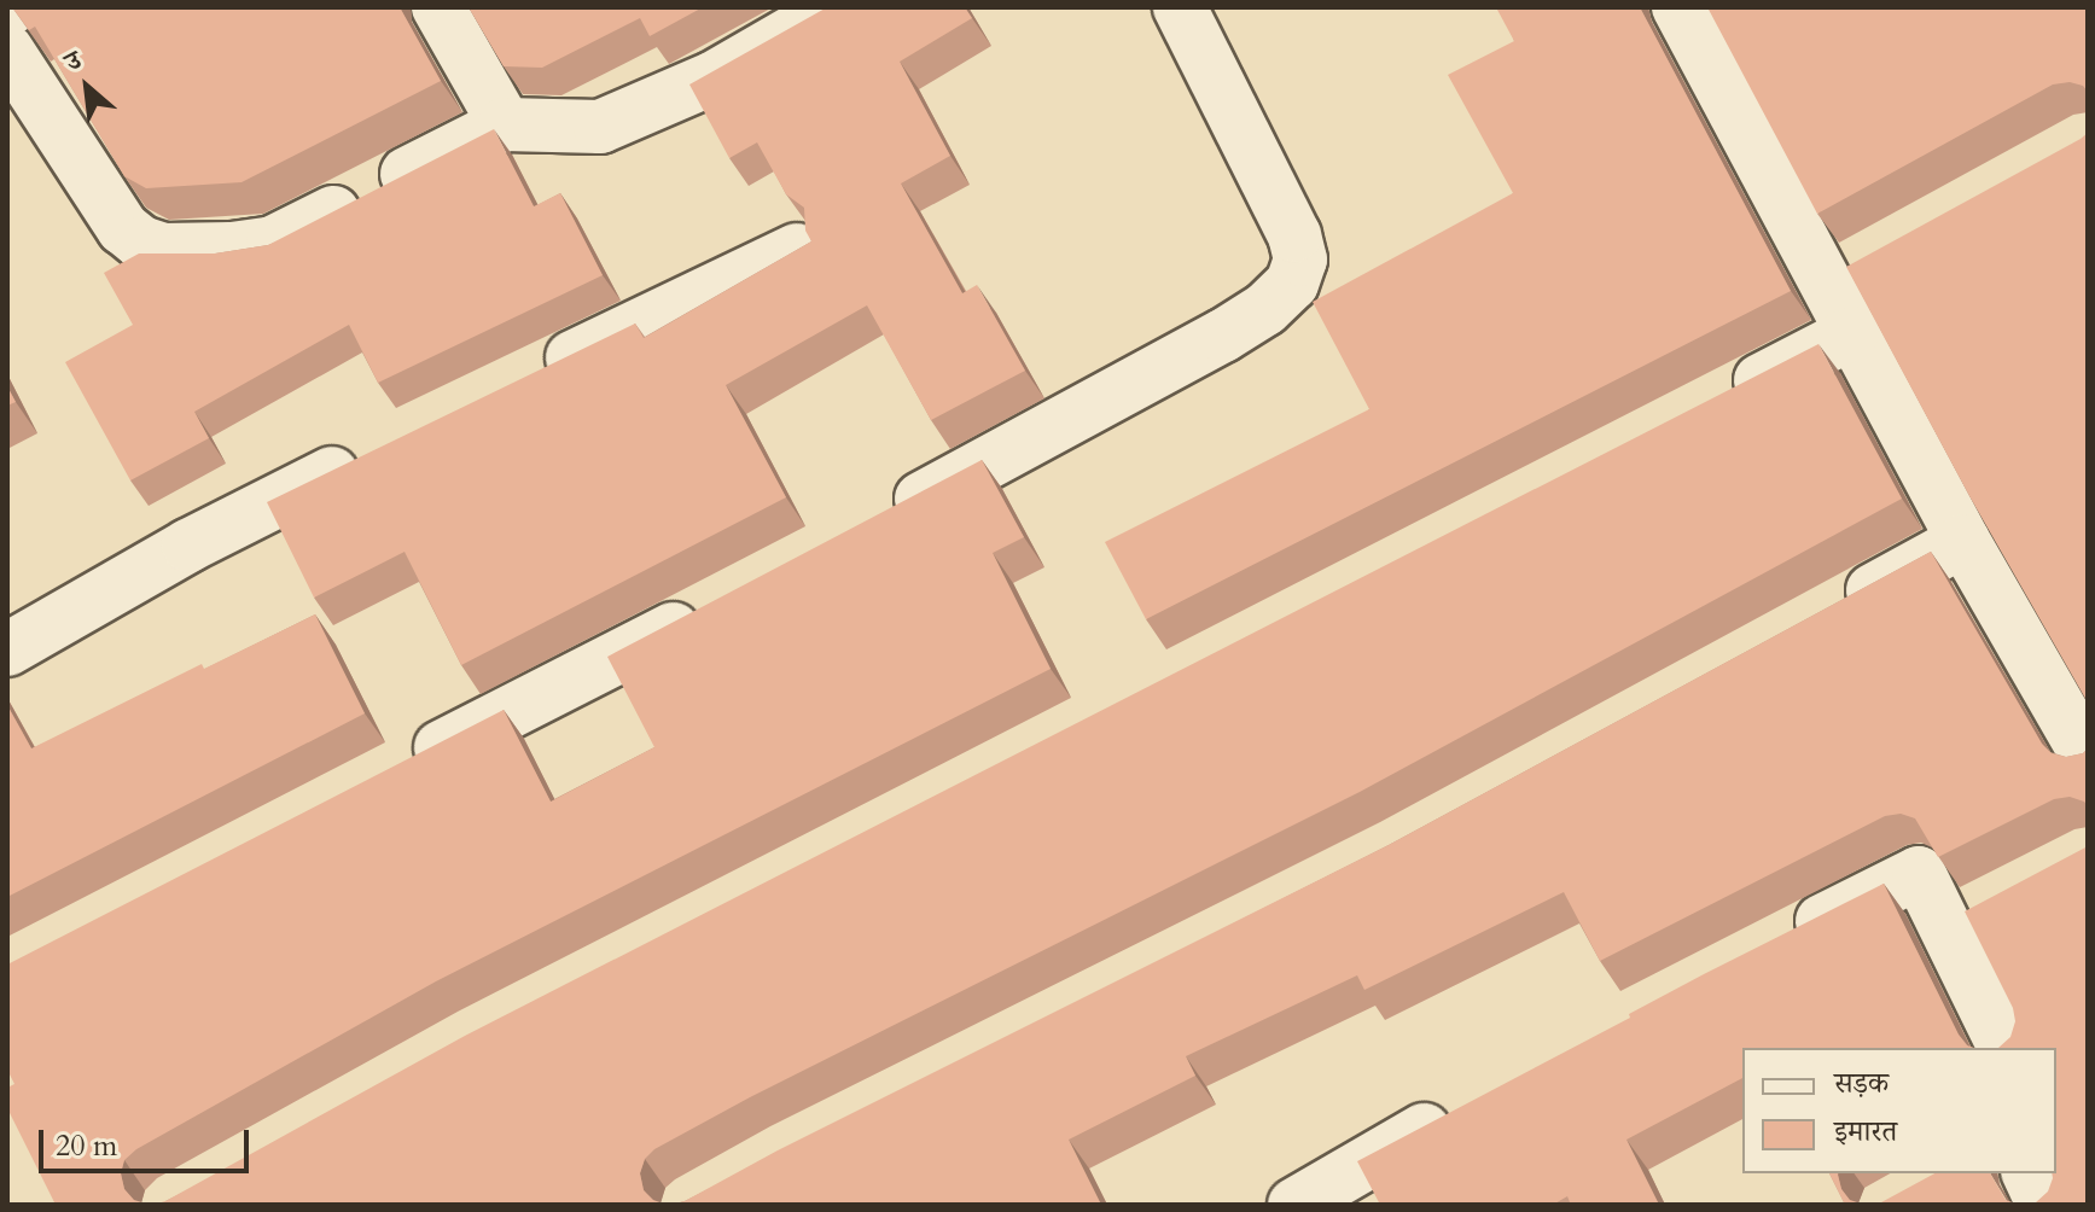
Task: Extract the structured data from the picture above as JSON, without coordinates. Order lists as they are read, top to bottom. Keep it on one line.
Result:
{"legend":["सड़क","इमारत"],"scale_bar":"20 m","north":"top left"}
